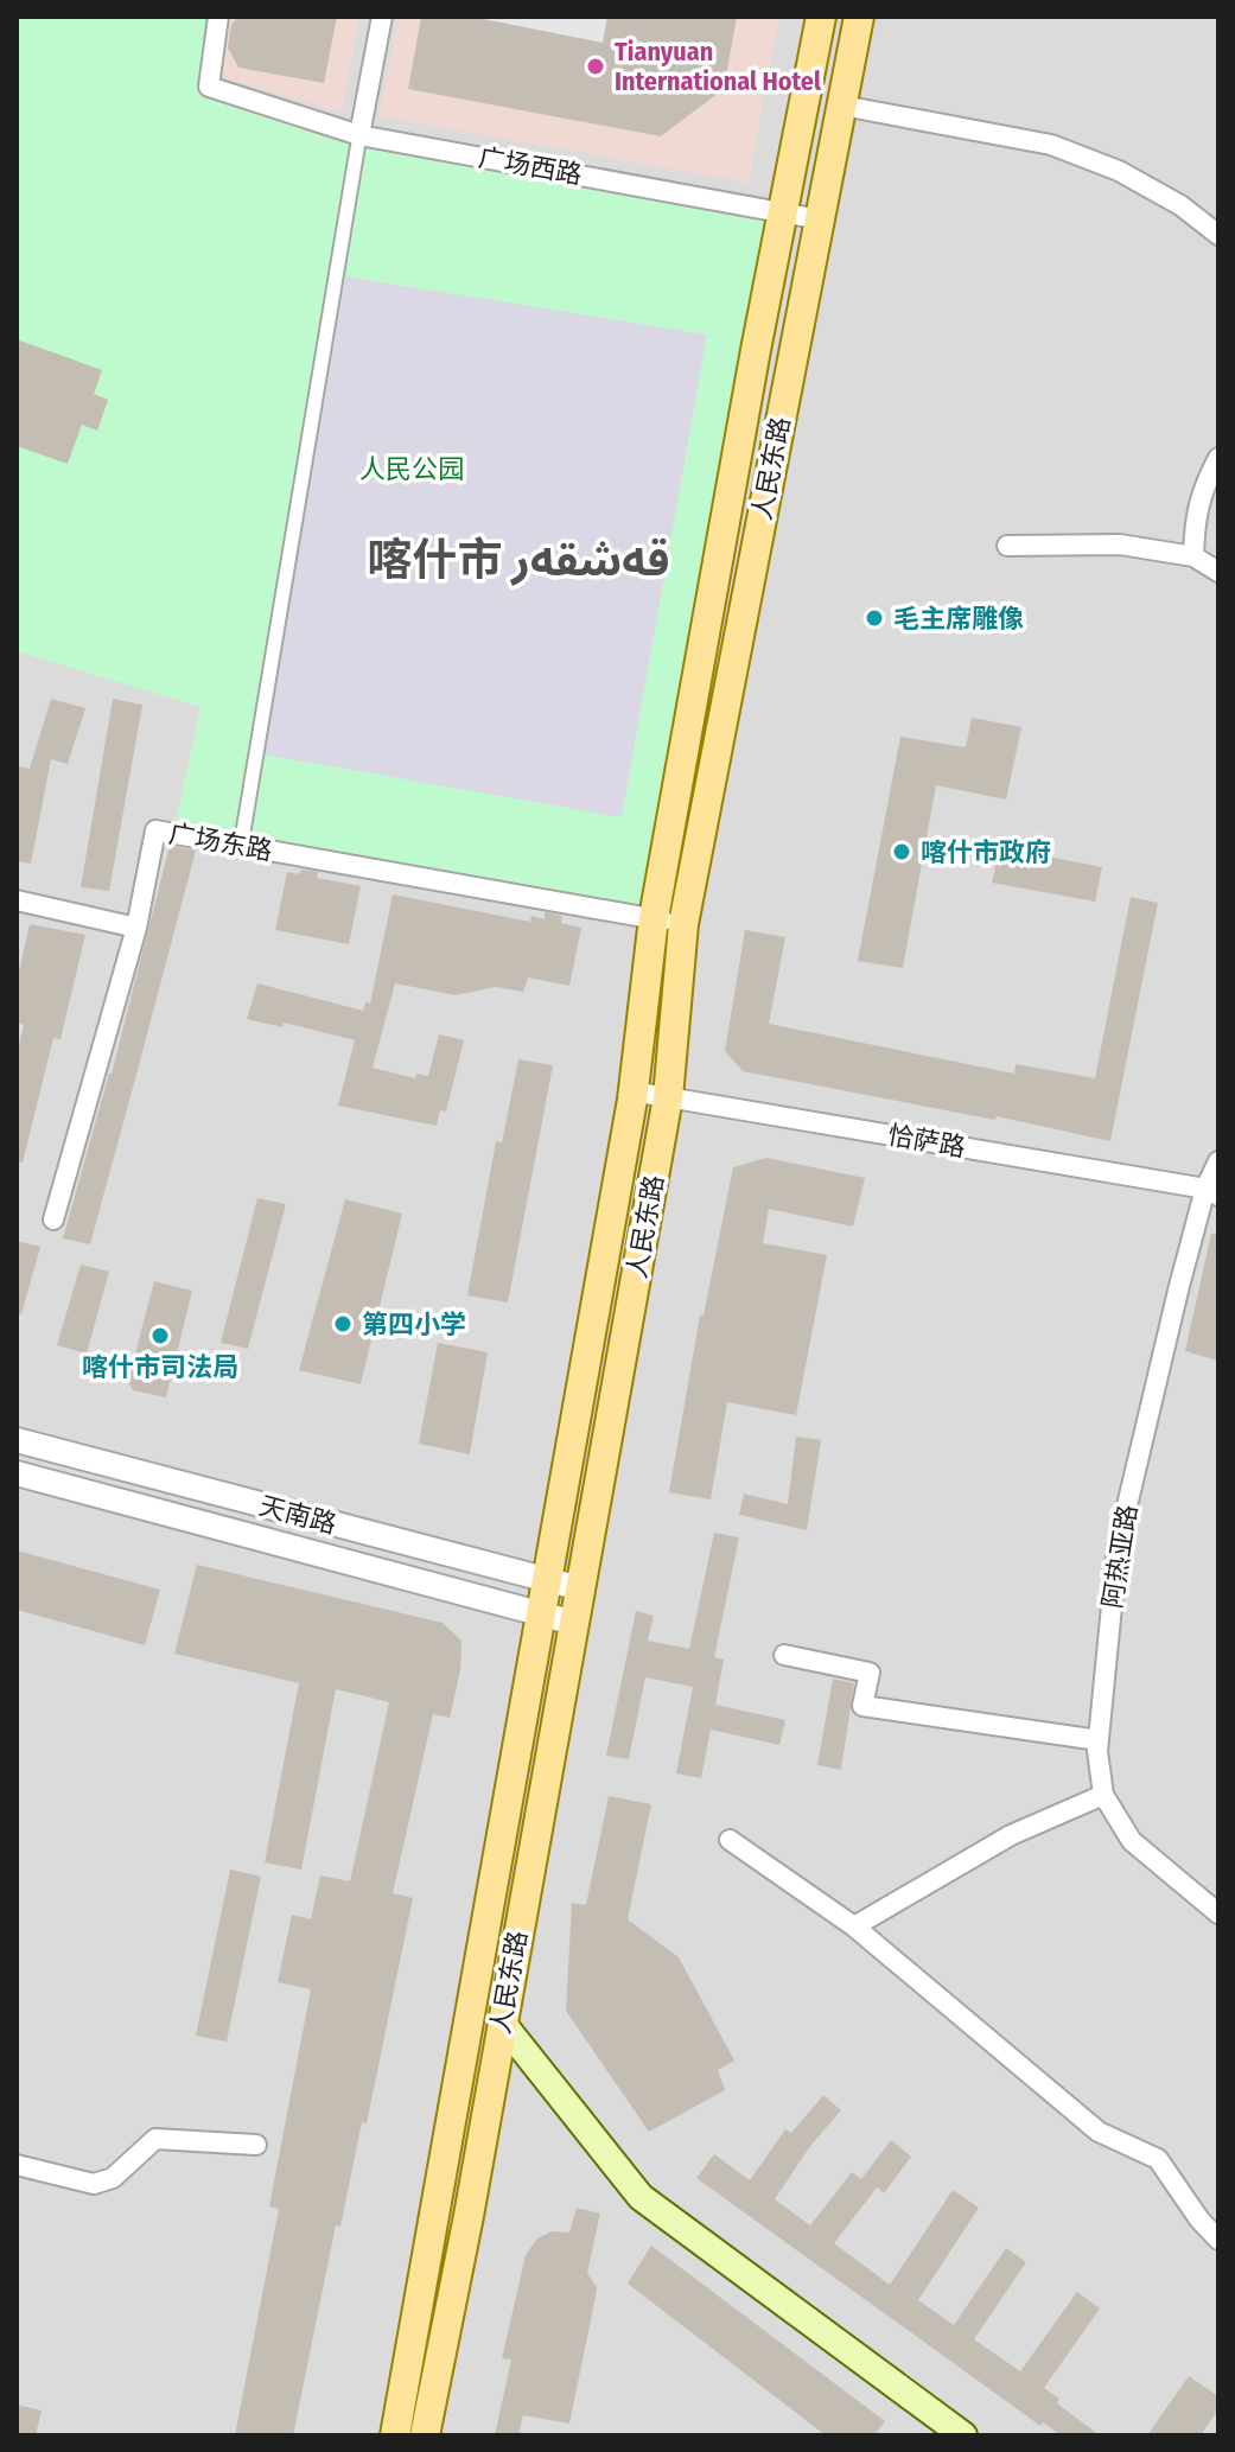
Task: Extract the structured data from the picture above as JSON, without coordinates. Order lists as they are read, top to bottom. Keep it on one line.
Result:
{"streets":{"main road":["人民东路"],"street":["广场西路","广场东路","恰萨路","天南路","阿热亚路"]},"crossings":[["广场西路","人民东路"],["人民东路","广场东路"],["人民东路","恰萨路"],["人民东路","天南路"],["恰萨路","阿热亚路"]],"districts":["喀什市 قەشقەر"],"parks":["人民公园"],"places":["Tianyuan International Hotel","毛主席雕像","喀什市政府","第四小学","喀什市司法局"]}
